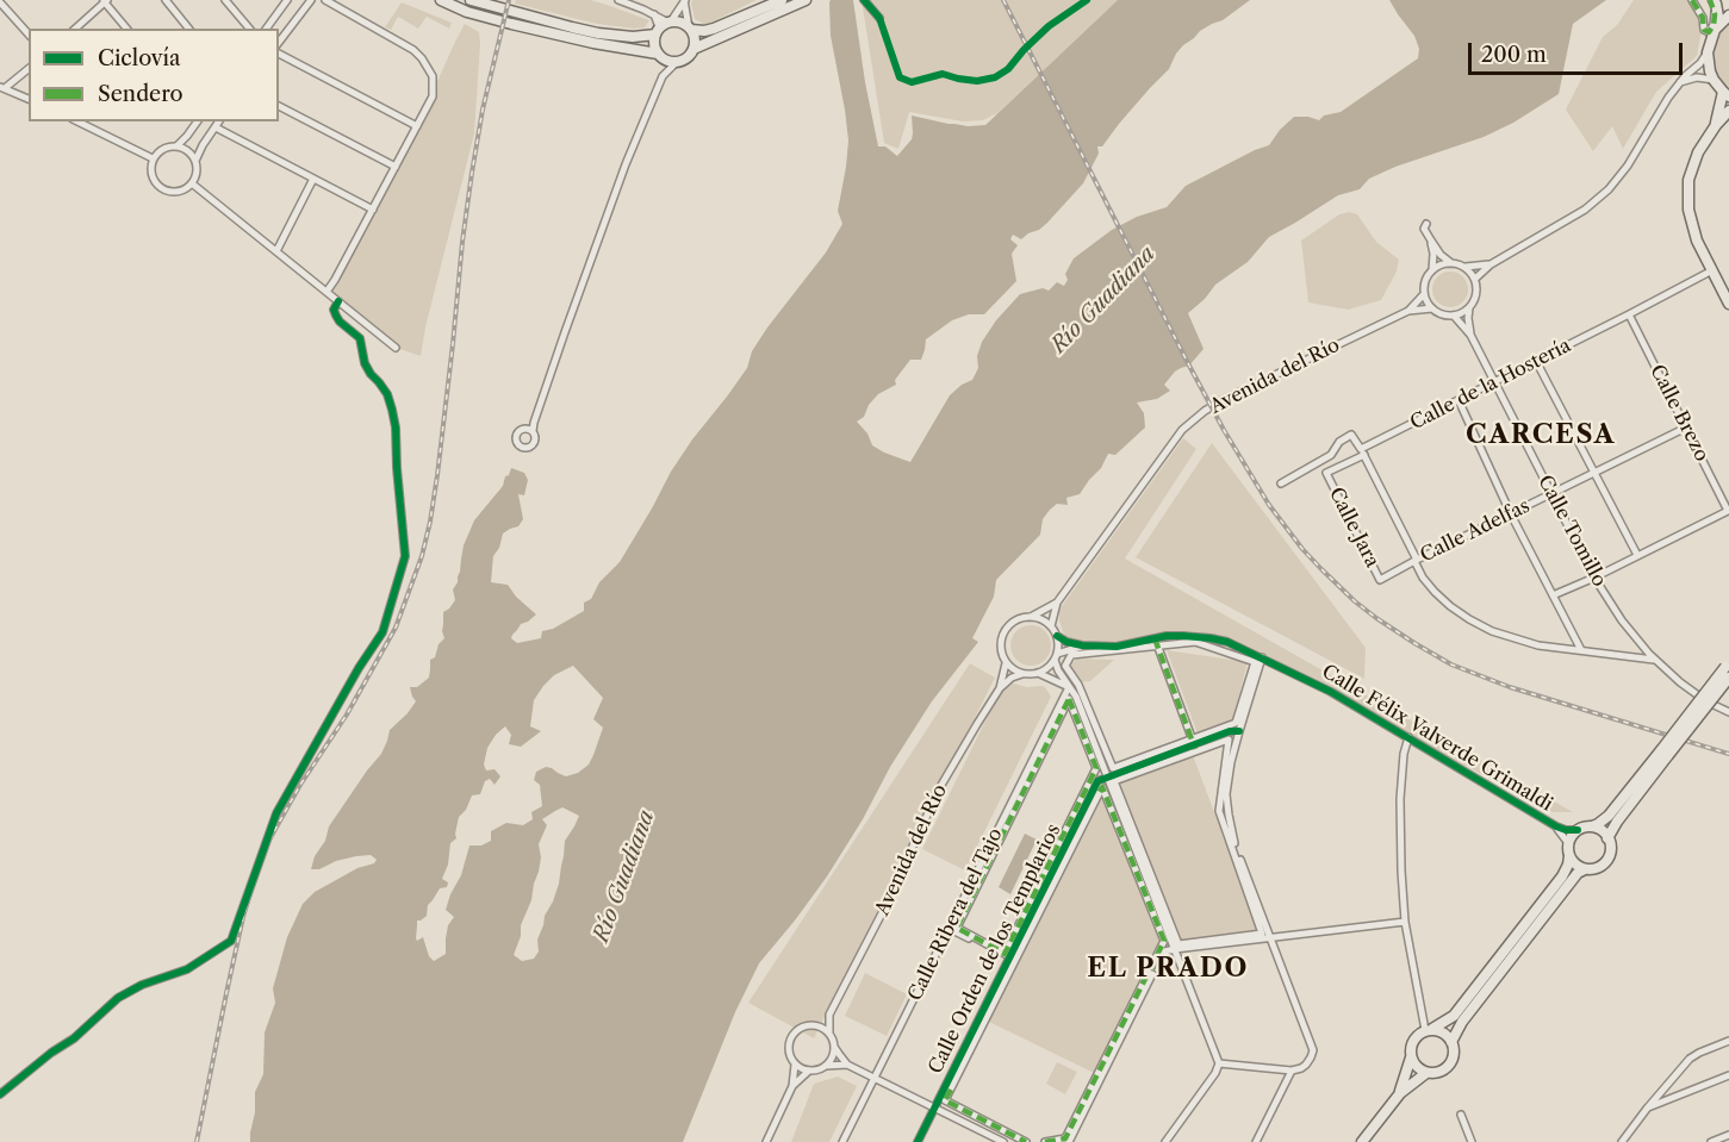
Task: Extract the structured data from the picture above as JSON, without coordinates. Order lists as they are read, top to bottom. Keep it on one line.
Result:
{"streets":{"street":["Avenida del Río","Calle de la Hostería","Calle Brezo","Calle Jara","Calle Adelfas","Calle Tomillo","Calle Félix Valverde Grimaldi","Calle Ribera del Tajo","Calle Orden de los Templarios"]},"crossings":[["Avenida del Río","Calle Tomillo"],["Avenida del Río","Calle Félix Valverde Grimaldi"],["Calle de la Hostería","Calle Brezo"],["Calle de la Hostería","Calle Jara"],["Calle de la Hostería","Calle Tomillo"],["Calle Brezo","Calle Adelfas"],["Calle Jara","Calle Adelfas"],["Calle Adelfas","Calle Tomillo"]],"districts":["CARCESA","EL PRADO"],"water":["Río Guadiana"],"legend":["Ciclovía","Sendero"],"scale_bar":"200 m"}
